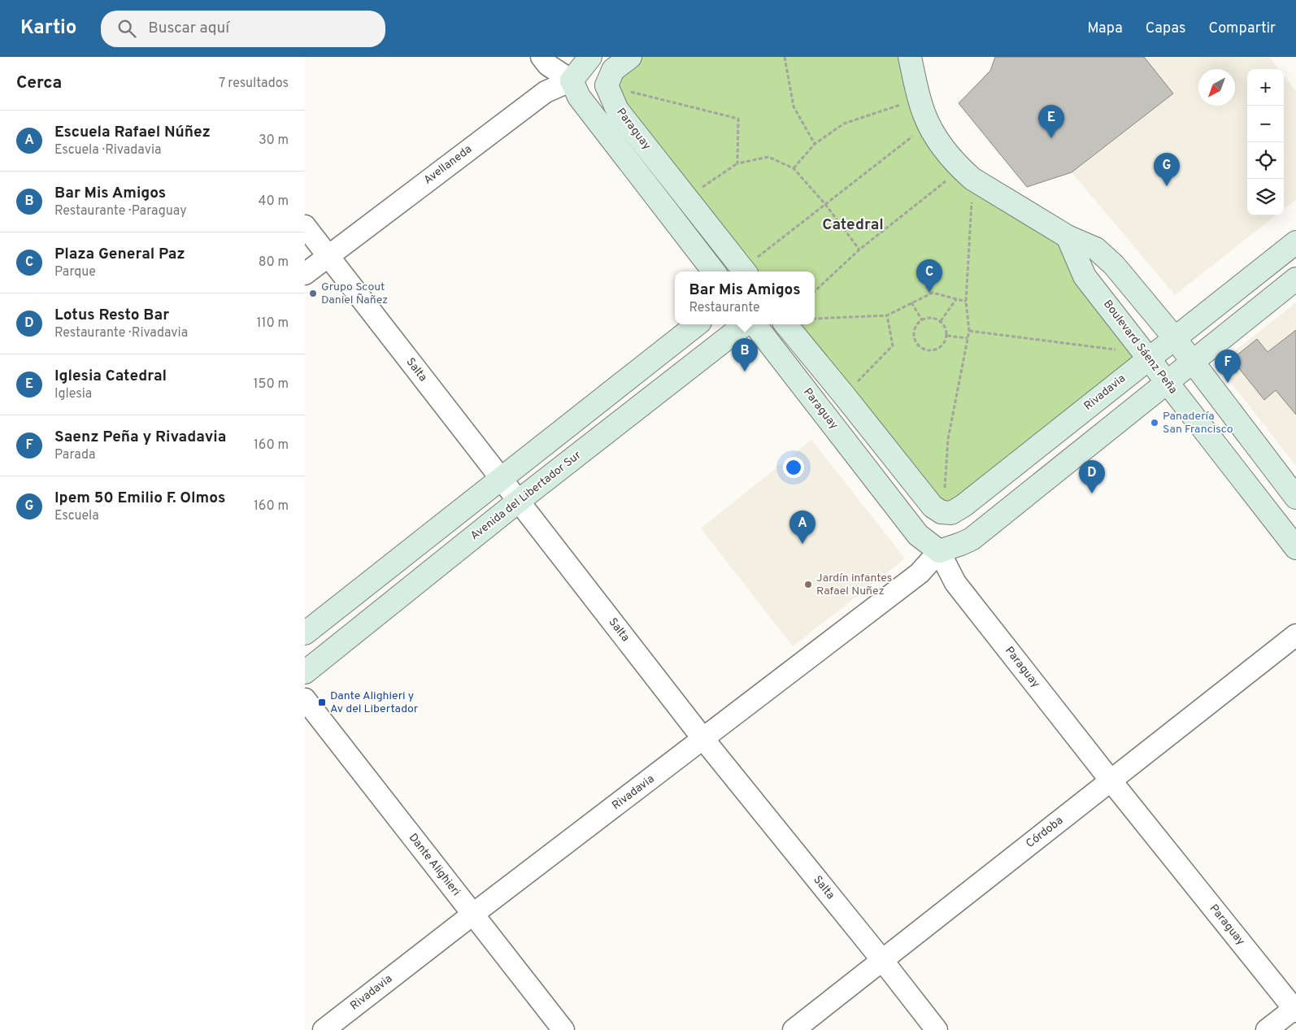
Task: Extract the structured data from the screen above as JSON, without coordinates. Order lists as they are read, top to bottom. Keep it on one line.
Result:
{"streets":{"main road":["Paraguay","Avellaneda","Boulevard Sáenz Peña","Rivadavia","Avenida del Libertador Sur"],"street":["Salta","Córdoba","Dante Alighieri"]},"crossings":[["Paraguay","Avellaneda"],["Paraguay","Rivadavia"],["Paraguay","Córdoba"],["Avellaneda","Salta"],["Boulevard Sáenz Peña","Rivadavia"],["Salta","Rivadavia"],["Salta","Avenida del Libertador Sur"],["Salta","Córdoba"],["Rivadavia","Dante Alighieri"]],"districts":["Catedral"],"places":{"other":["Grupo Scout Daniel Ñañez","Panadería San Francisco","Jardín infantes Rafael Nuñez"],"transit":["Dante Alighieri y Av del Libertador"]},"north":"bottom left","page":{"header":"Kartio","search":"Buscar aquí","nav":["Mapa","Capas","Compartir"],"heading":["Cerca","7 resultados"],"map_buttons":["+","−"],"pins":["E","G","C","B","F","D","A"],"list":[{"mark":"A","name":"Escuela Rafael Núñez","note":"Escuela · Rivadavia","value":"30 m"},{"mark":"B","name":"Bar Mis Amigos","note":"Restaurante · Paraguay","value":"40 m"},{"mark":"C","name":"Plaza General Paz","note":"Parque","value":"80 m"},{"mark":"D","name":"Lotus Resto Bar","note":"Restaurante · Rivadavia","value":"110 m"},{"mark":"E","name":"Iglesia Catedral","note":"Iglesia","value":"150 m"},{"mark":"F","name":"Saenz Peña y Rivadavia","note":"Parada","value":"160 m"},{"mark":"G","name":"Ipem 50 Emilio F. Olmos","note":"Escuela","value":"160 m"}],"popup":["Bar Mis Amigos","Restaurante"]}}
